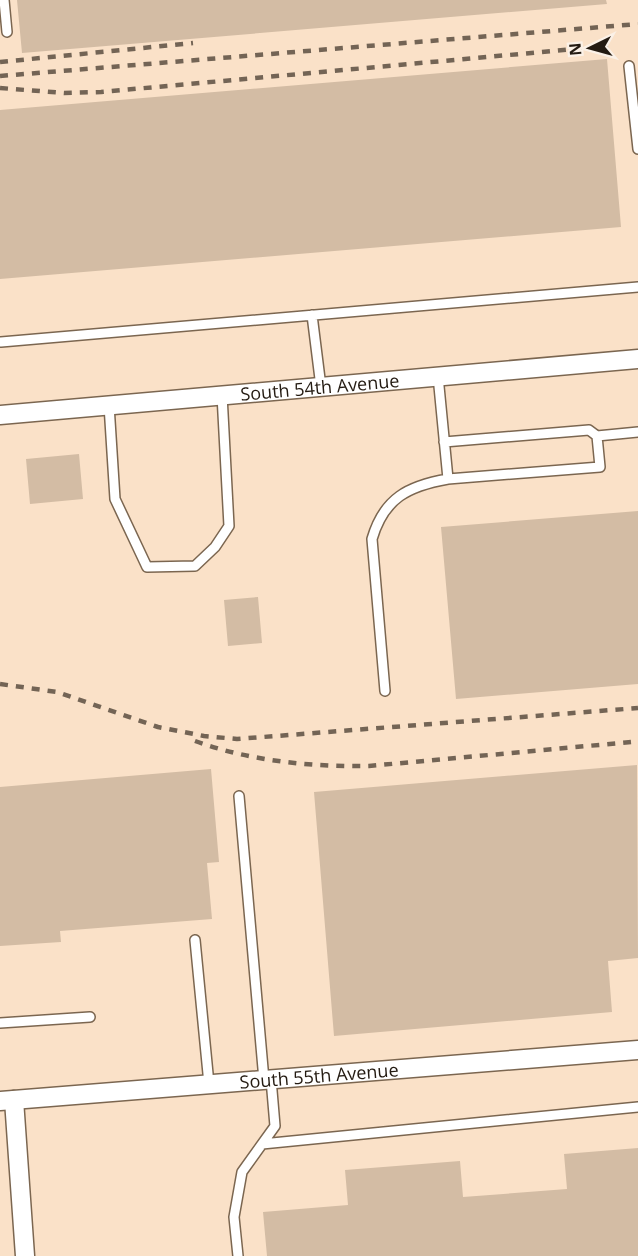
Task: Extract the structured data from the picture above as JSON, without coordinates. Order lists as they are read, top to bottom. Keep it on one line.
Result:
{"streets":{"street":["South 54th Avenue","South 55th Avenue"]},"north":"left"}
